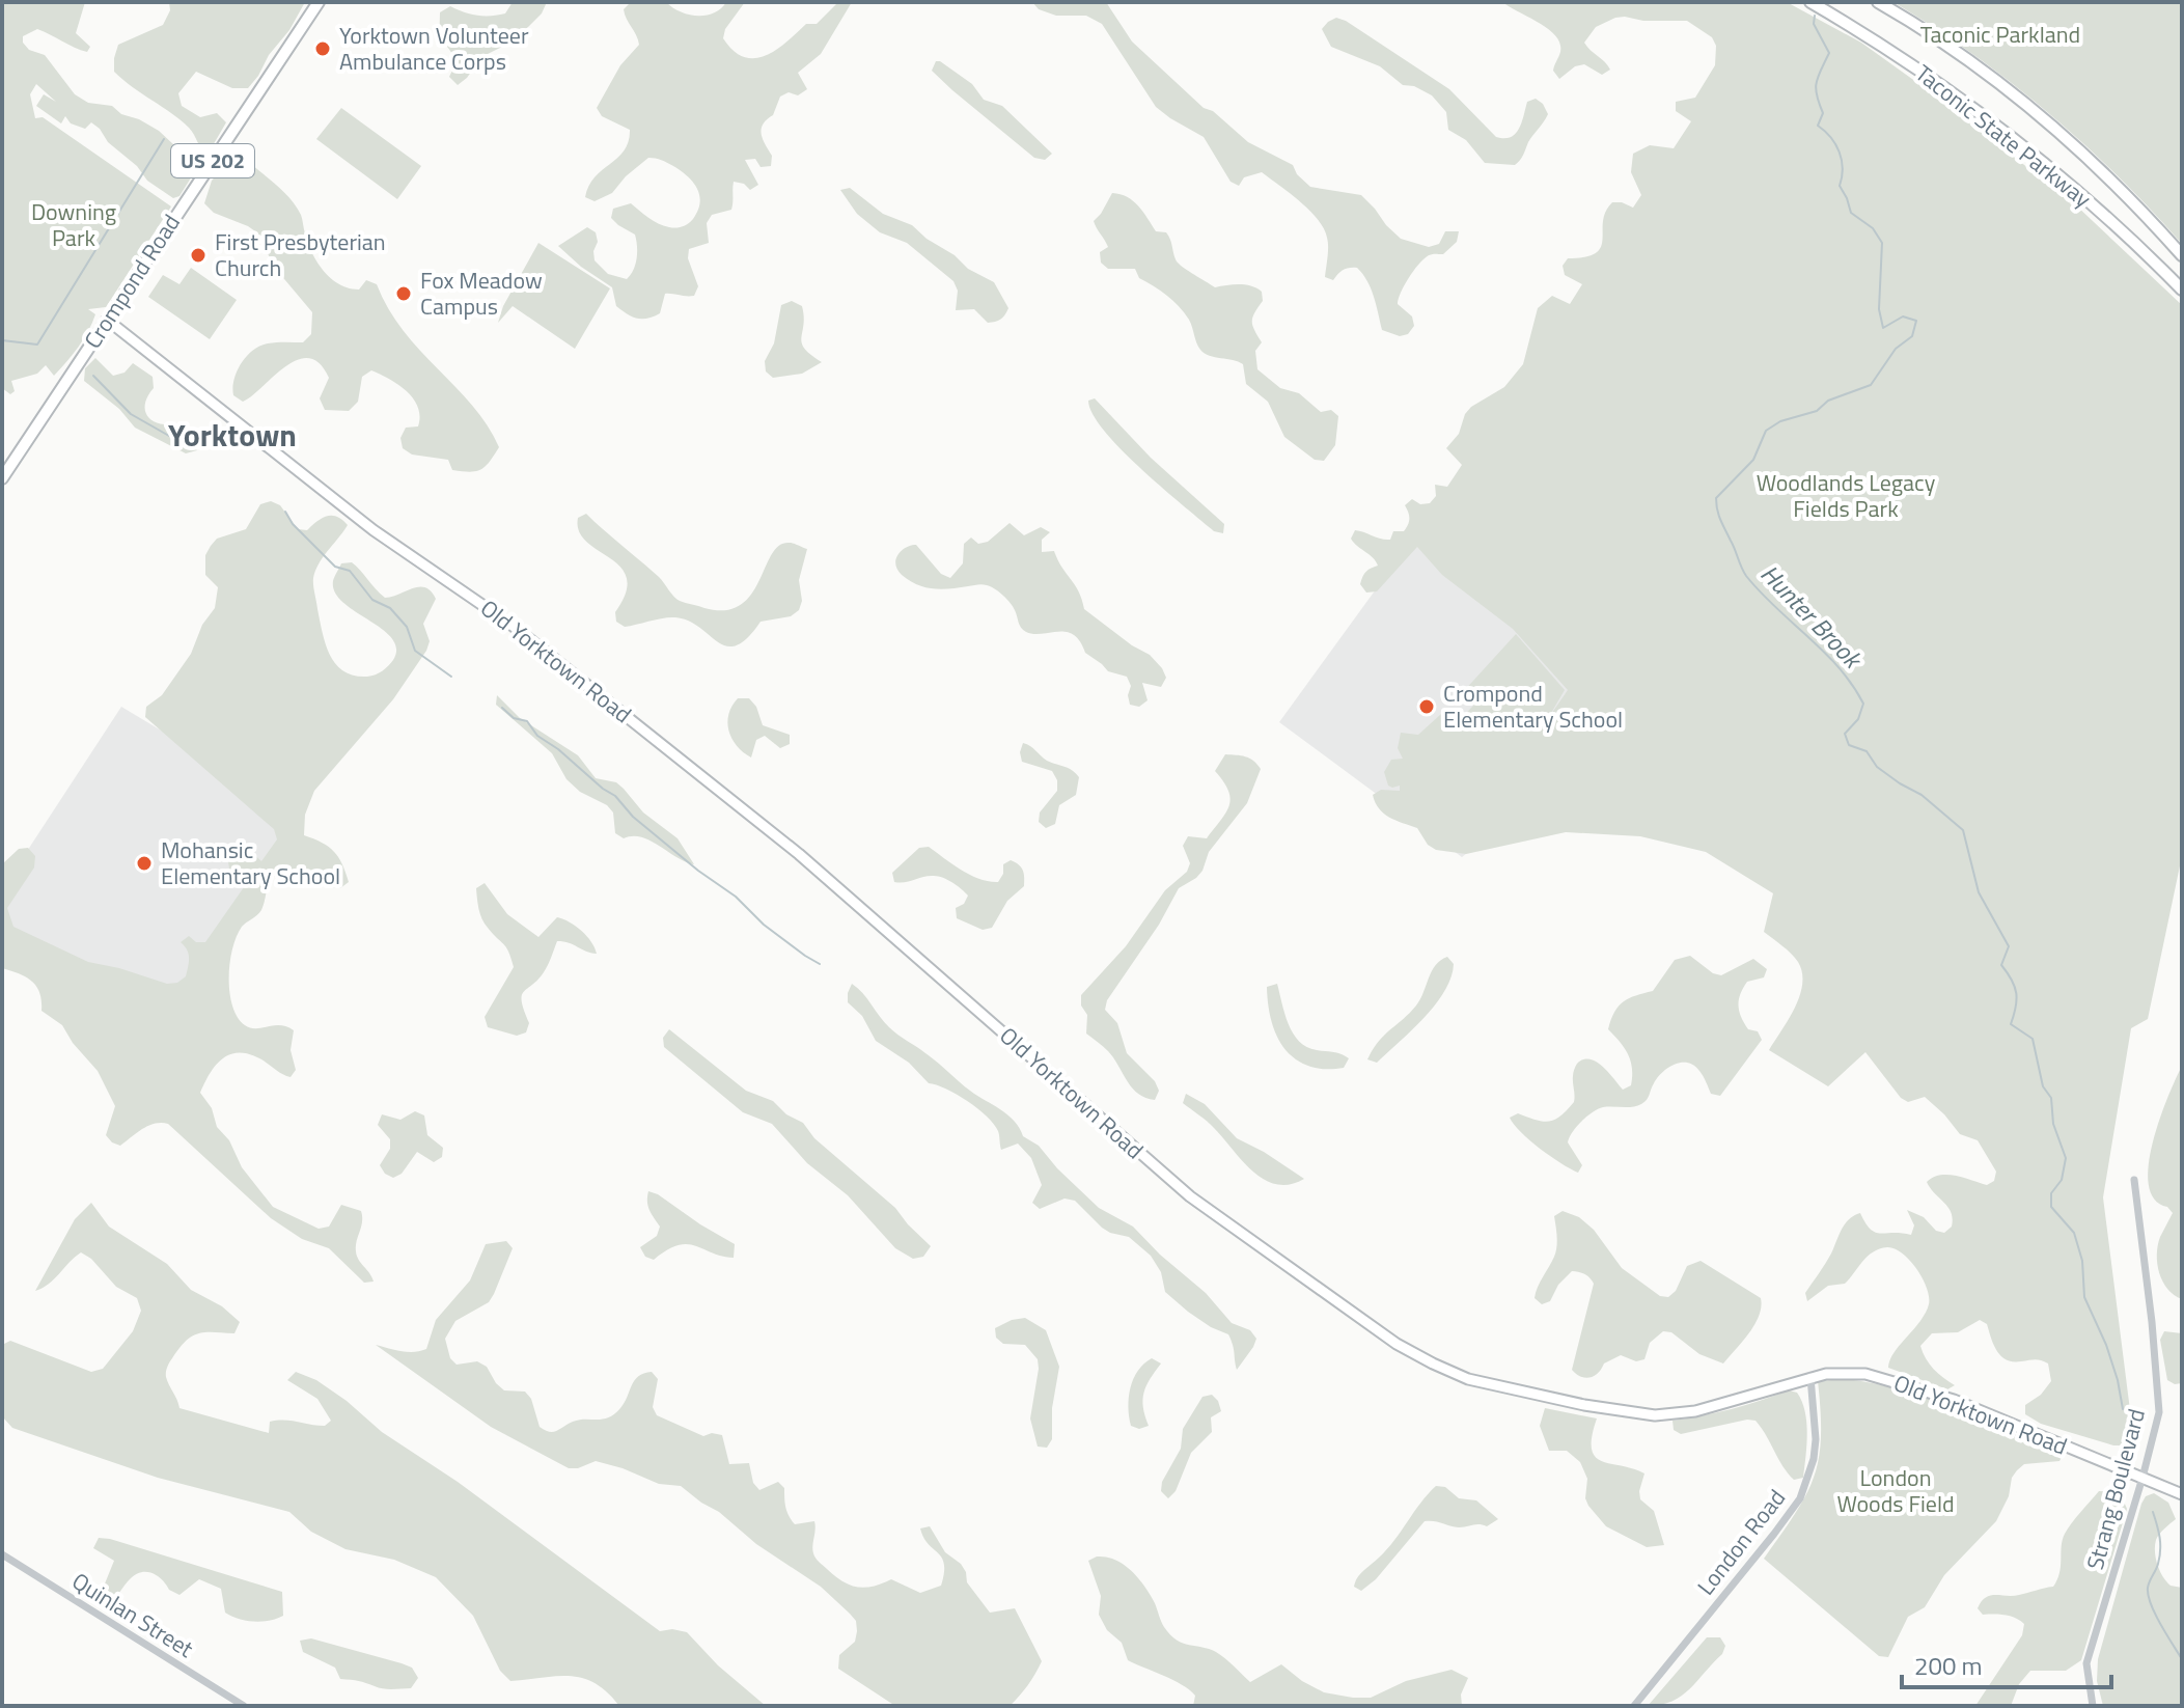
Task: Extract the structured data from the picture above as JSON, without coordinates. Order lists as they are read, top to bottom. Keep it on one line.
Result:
{"streets":{"highway":["Taconic State Parkway","US 202","Crompond Road"],"main road":["Old Yorktown Road"],"street":["Strang Boulevard","London Road","Quinlan Street"]},"crossings":[["Crompond Road","Old Yorktown Road"],["Old Yorktown Road","Strang Boulevard"],["Old Yorktown Road","London Road"]],"districts":["Yorktown"],"water":["Hunter Brook"],"parks":["Taconic Parkland","Downing Park","Woodlands Legacy Fields Park","London Woods Field"],"places":["Yorktown Volunteer Ambulance Corps","First Presbyterian Church","Fox Meadow Campus","Crompond Elementary School","Mohansic Elementary School"],"scale_bar":"200 m"}
